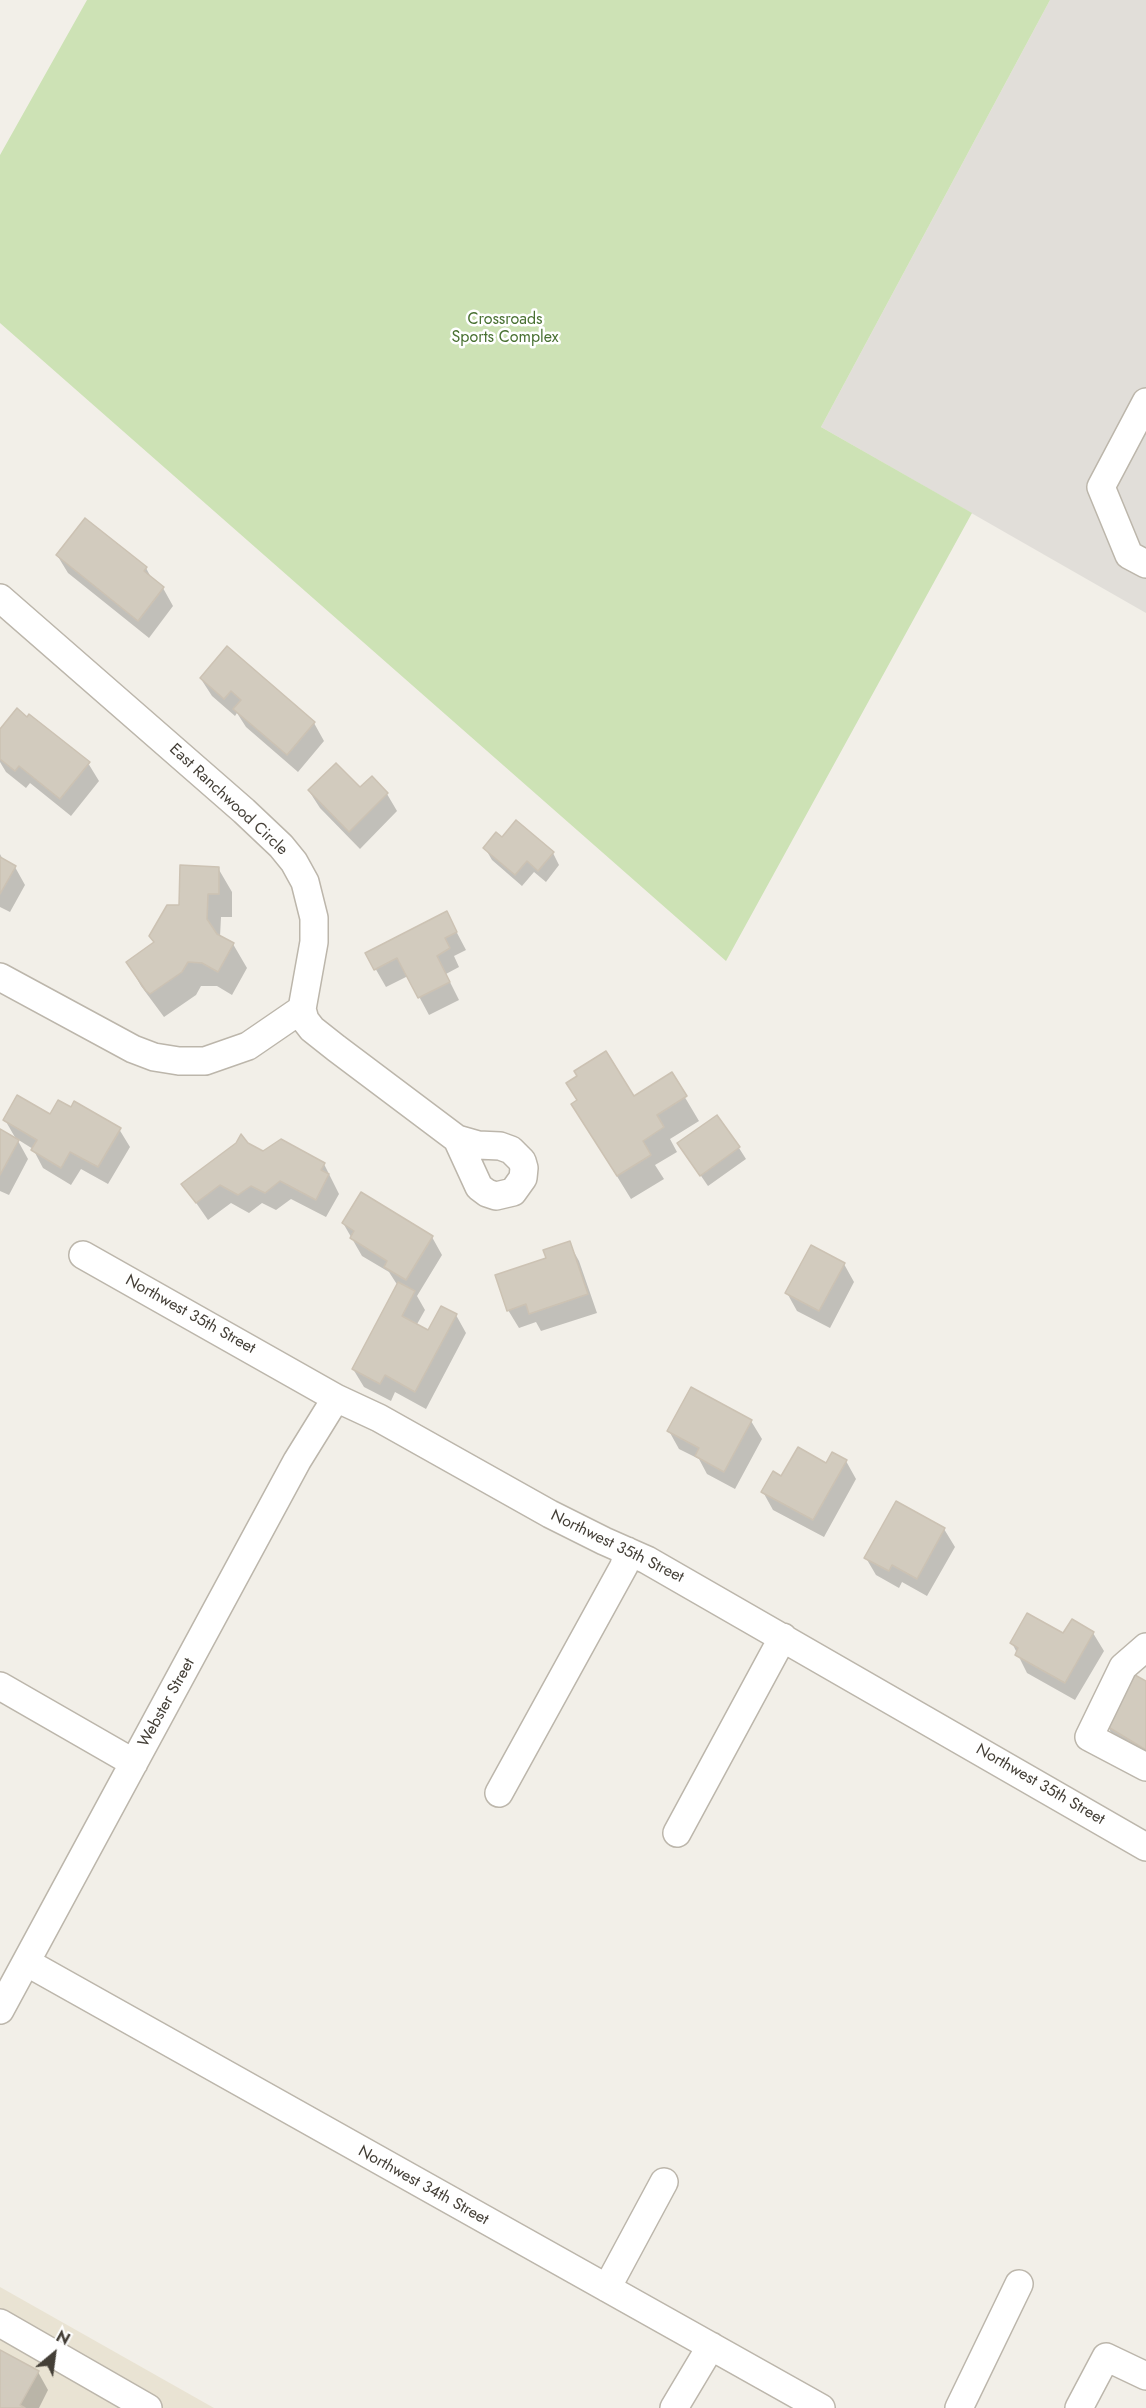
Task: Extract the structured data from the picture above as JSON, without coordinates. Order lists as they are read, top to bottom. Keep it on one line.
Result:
{"streets":{"street":["East Ranchwood Circle","Northwest 35th Street","Webster Street","Northwest 34th Street"]},"crossings":[["Northwest 35th Street","Webster Street"],["Webster Street","Northwest 34th Street"]],"parks":["Crossroads Sports Complex"],"north":"top right"}
